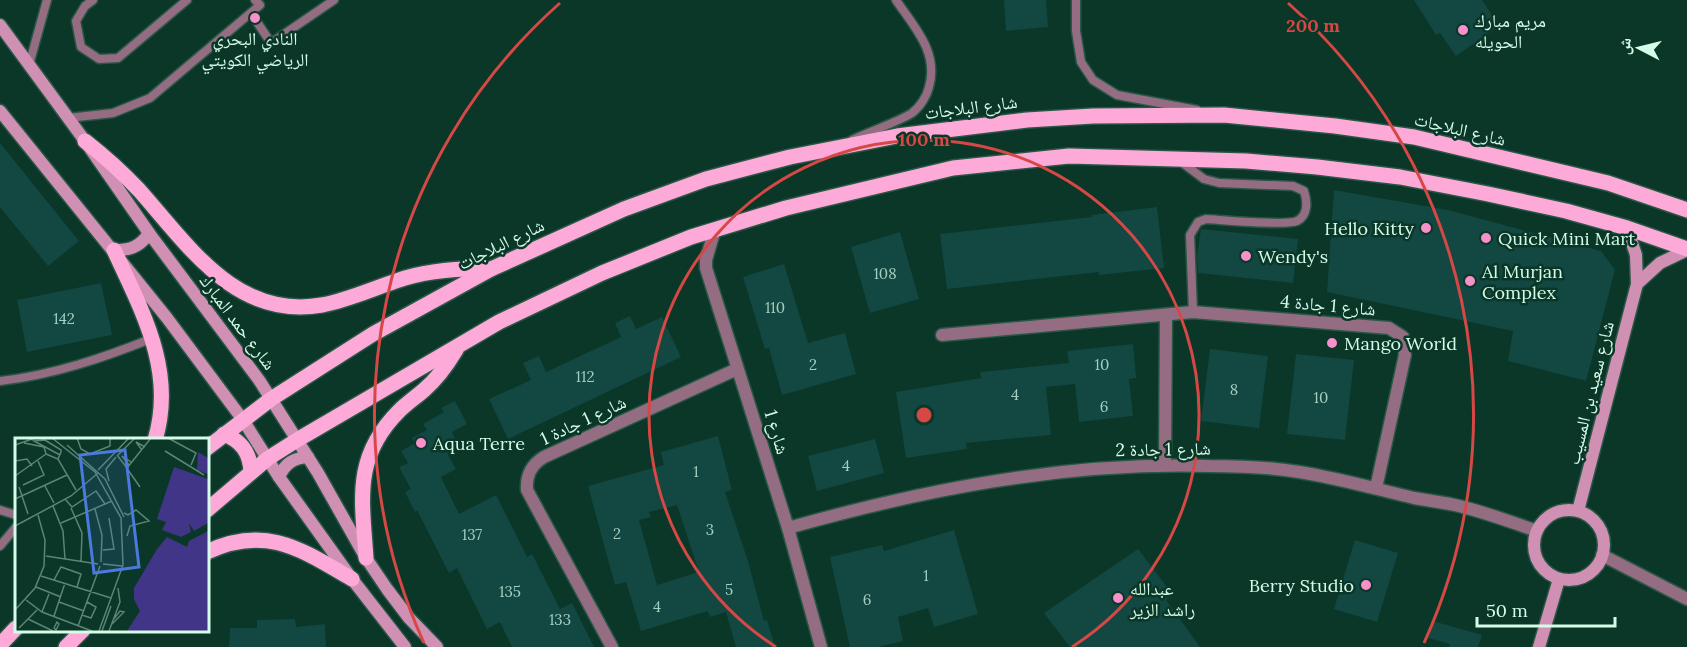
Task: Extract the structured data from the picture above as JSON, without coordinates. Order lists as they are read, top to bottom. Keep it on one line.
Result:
{"streets":{"main road":["شارع البلاجات"],"street":["شارع 1 جادة 4","شارع حمد المبارك","شارع سعيد بن المسيب","شارع 1 جادة 1","شارع 1","شارع 1 جادة 2"]},"crossings":[["شارع البلاجات","شارع حمد المبارك"],["شارع 1 جادة 4","شارع 1 جادة 2"],["شارع سعيد بن المسيب","شارع 1 جادة 2"],["شارع 1 جادة 1","شارع 1"],["شارع 1","شارع 1 جادة 2"]],"places":["النادي البحري الرياضي الكويتي","مريم مبارك الحويله","Hello Kitty","Quick Mini Mart","Wendy's","Al Murjan Complex","Mango World","Aqua Terre","Berry Studio","عبدالله راشد الزير"],"house_numbers":["108","110","142","2","10","112","8","4","10","6","4","1","3","2","137","1","5","135","6","4","133"],"scale_bar":"50 m","north":"left","rings":["200 m","100 m"]}
